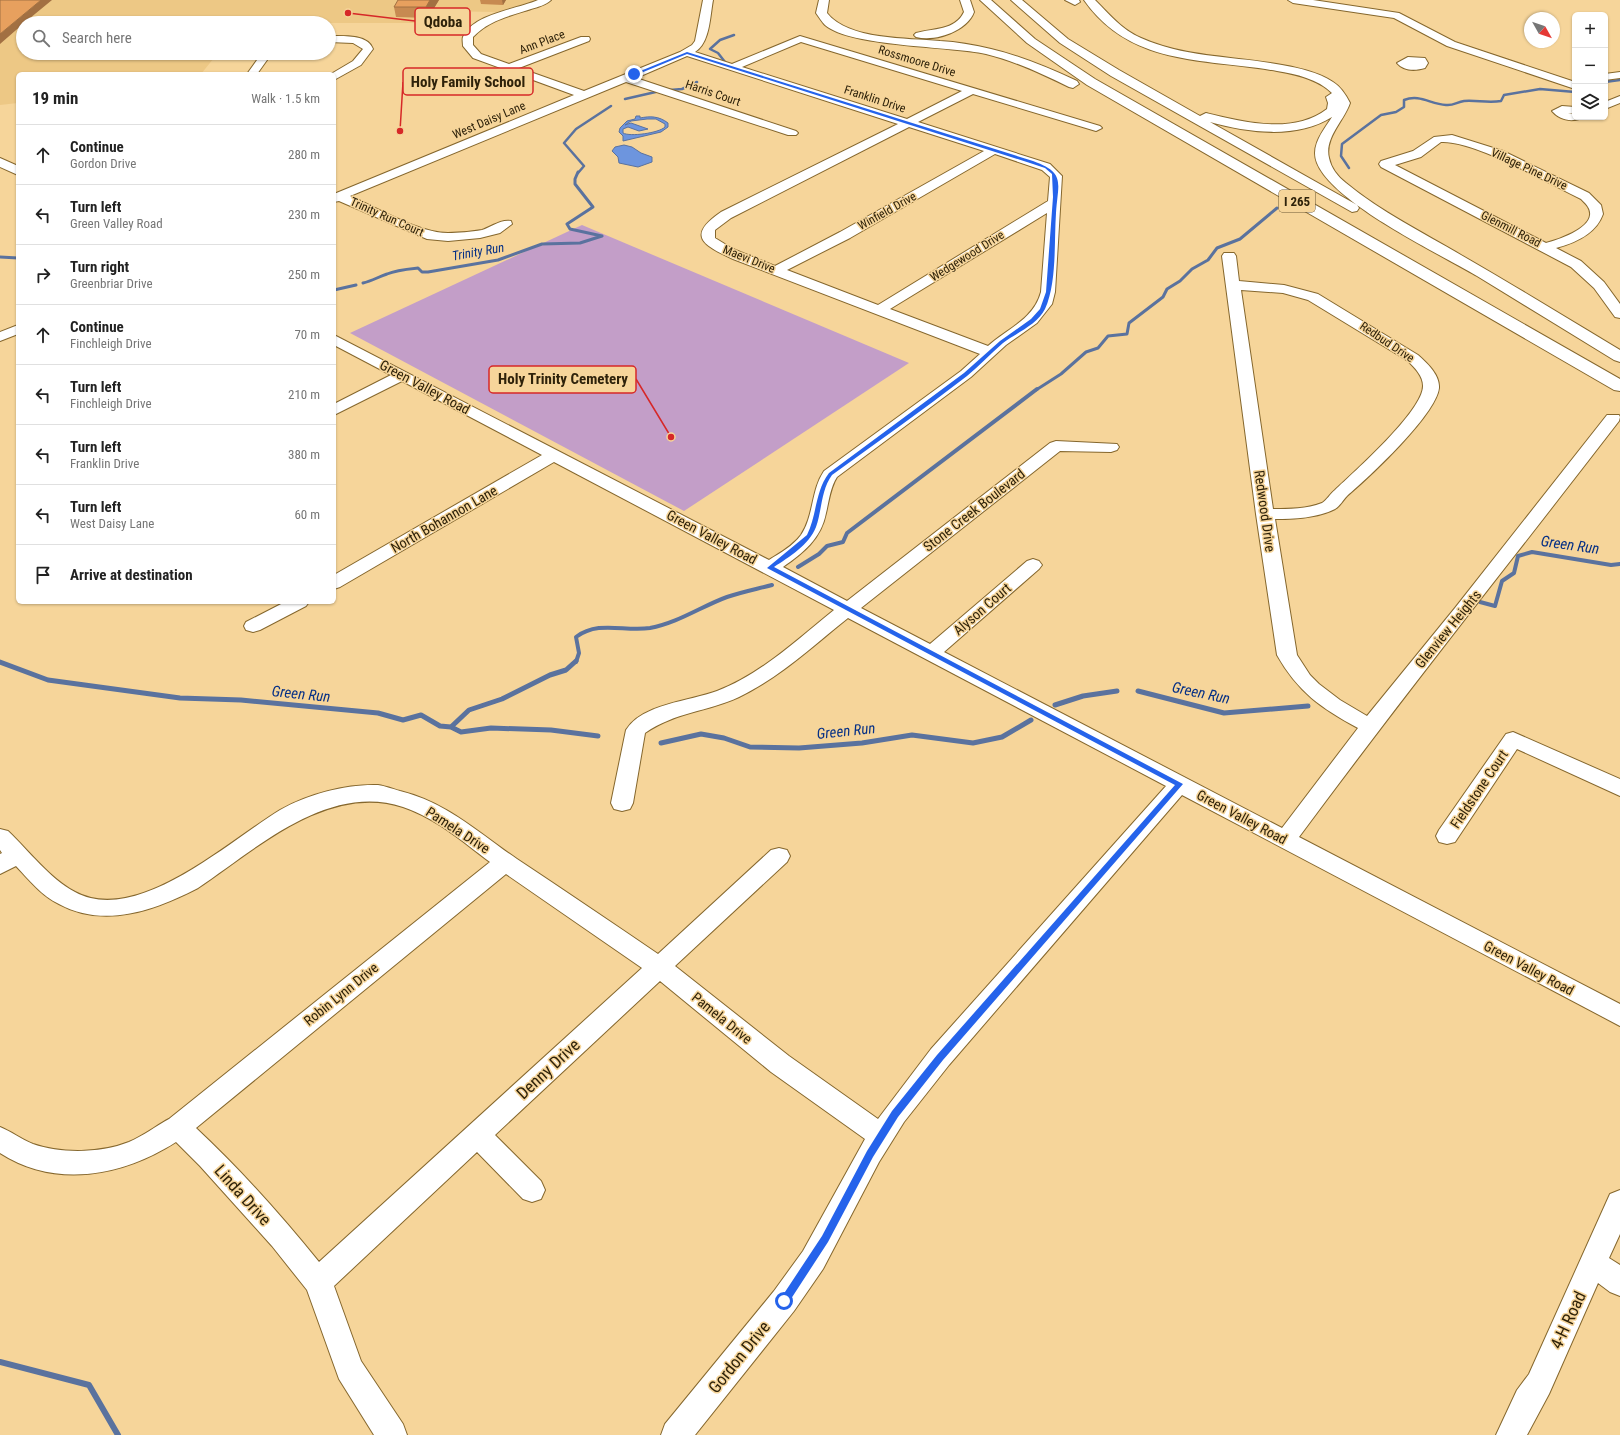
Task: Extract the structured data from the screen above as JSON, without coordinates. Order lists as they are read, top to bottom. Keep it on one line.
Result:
{"streets":{"highway":["I 265"],"street":["Ann Place","Rossmoore Drive","Harris Court","Franklin Drive","West Daisy Lane","Village Pine Drive","Winfield Drive","Trinity Run Court","Glenmill Road","Wedgewood Drive","Maevi Drive","Redbud Drive","Green Valley Road","Stone Creek Boulevard","Redwood Drive","North Bohannon Lane","Alyson Court","Glenview Heights","Fieldstone Court","Pamela Drive","Robin Lynn Drive","Denny Drive","Linda Drive","4-H Road","Gordon Drive"]},"crossings":[["Rossmoore Drive","Franklin Drive"],["Rossmoore Drive","Maevi Drive"],["Harris Court","West Daisy Lane"],["Franklin Drive","West Daisy Lane"],["Franklin Drive","Winfield Drive"],["Franklin Drive","Wedgewood Drive"],["Franklin Drive","Maevi Drive"],["West Daisy Lane","Trinity Run Court"],["Village Pine Drive","Glenmill Road"],["Winfield Drive","Maevi Drive"],["Wedgewood Drive","Maevi Drive"],["Redbud Drive","Redwood Drive"],["Green Valley Road","Stone Creek Boulevard"],["Green Valley Road","North Bohannon Lane"],["Green Valley Road","Alyson Court"],["Green Valley Road","Glenview Heights"],["Green Valley Road","Gordon Drive"],["Redwood Drive","Glenview Heights"],["Pamela Drive","Robin Lynn Drive"],["Pamela Drive","Denny Drive"],["Pamela Drive","Gordon Drive"],["Robin Lynn Drive","Linda Drive"],["Denny Drive","Linda Drive"]],"water":["Trinity Run","Green Run"],"places":["Qdoba","Holy Family School","Holy Trinity Cemetery"],"north":"bottom right","page":{"map_buttons":["+","−"],"search":"Search here","heading":["19 min","Walk · 1.5 km"],"list":[["Continue","Gordon Drive","280 m"],["Turn left","Green Valley Road","230 m"],["Turn right","Greenbriar Drive","250 m"],["Continue","Finchleigh Drive","70 m"],["Turn left","Finchleigh Drive","210 m"],["Turn left","Franklin Drive","380 m"],["Turn left","West Daisy Lane","60 m"],"Arrive at destination"]}}
